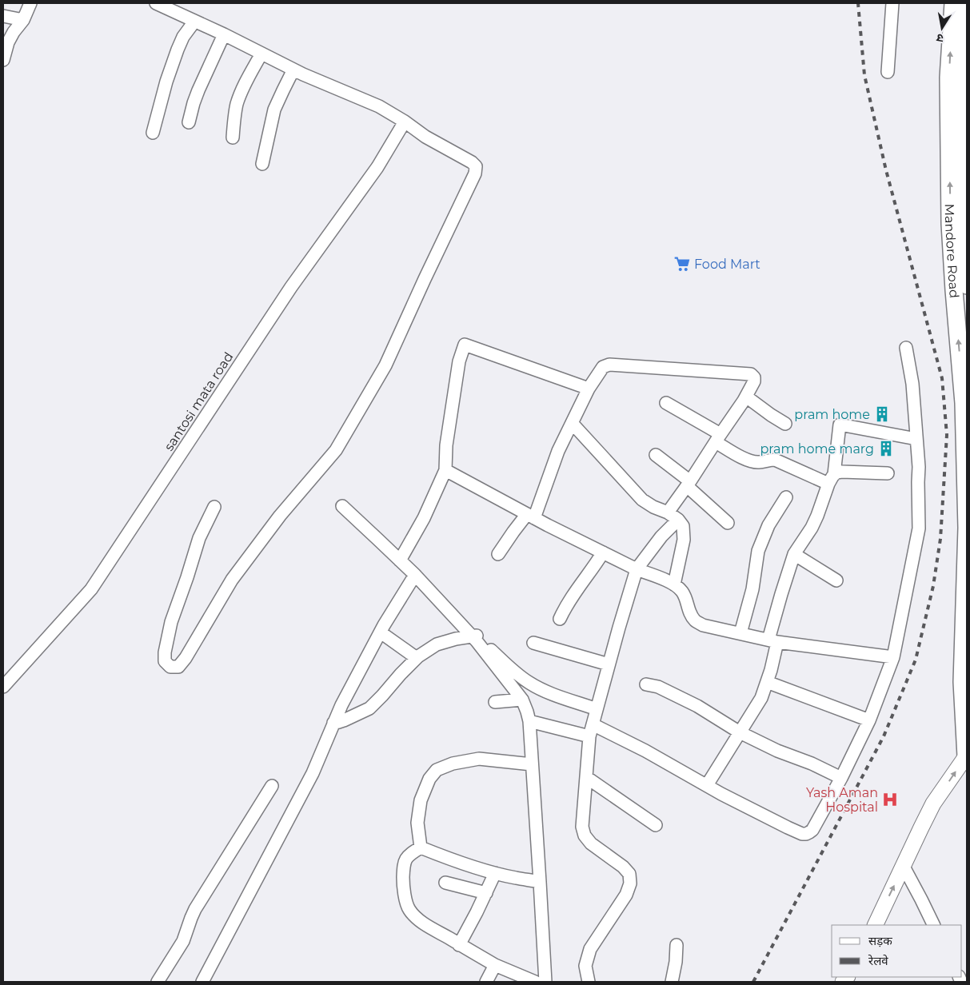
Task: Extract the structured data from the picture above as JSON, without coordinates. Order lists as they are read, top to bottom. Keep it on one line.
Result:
{"streets":{"highway":["Mandore Road"],"street":["santosi mata road"]},"places":{"supermarket":["Food Mart"],"building":["pram home","pram home marg"],"hospital":["Yash Aman Hospital"]},"legend":["सड़क","रेलवे"],"north":"bottom"}
